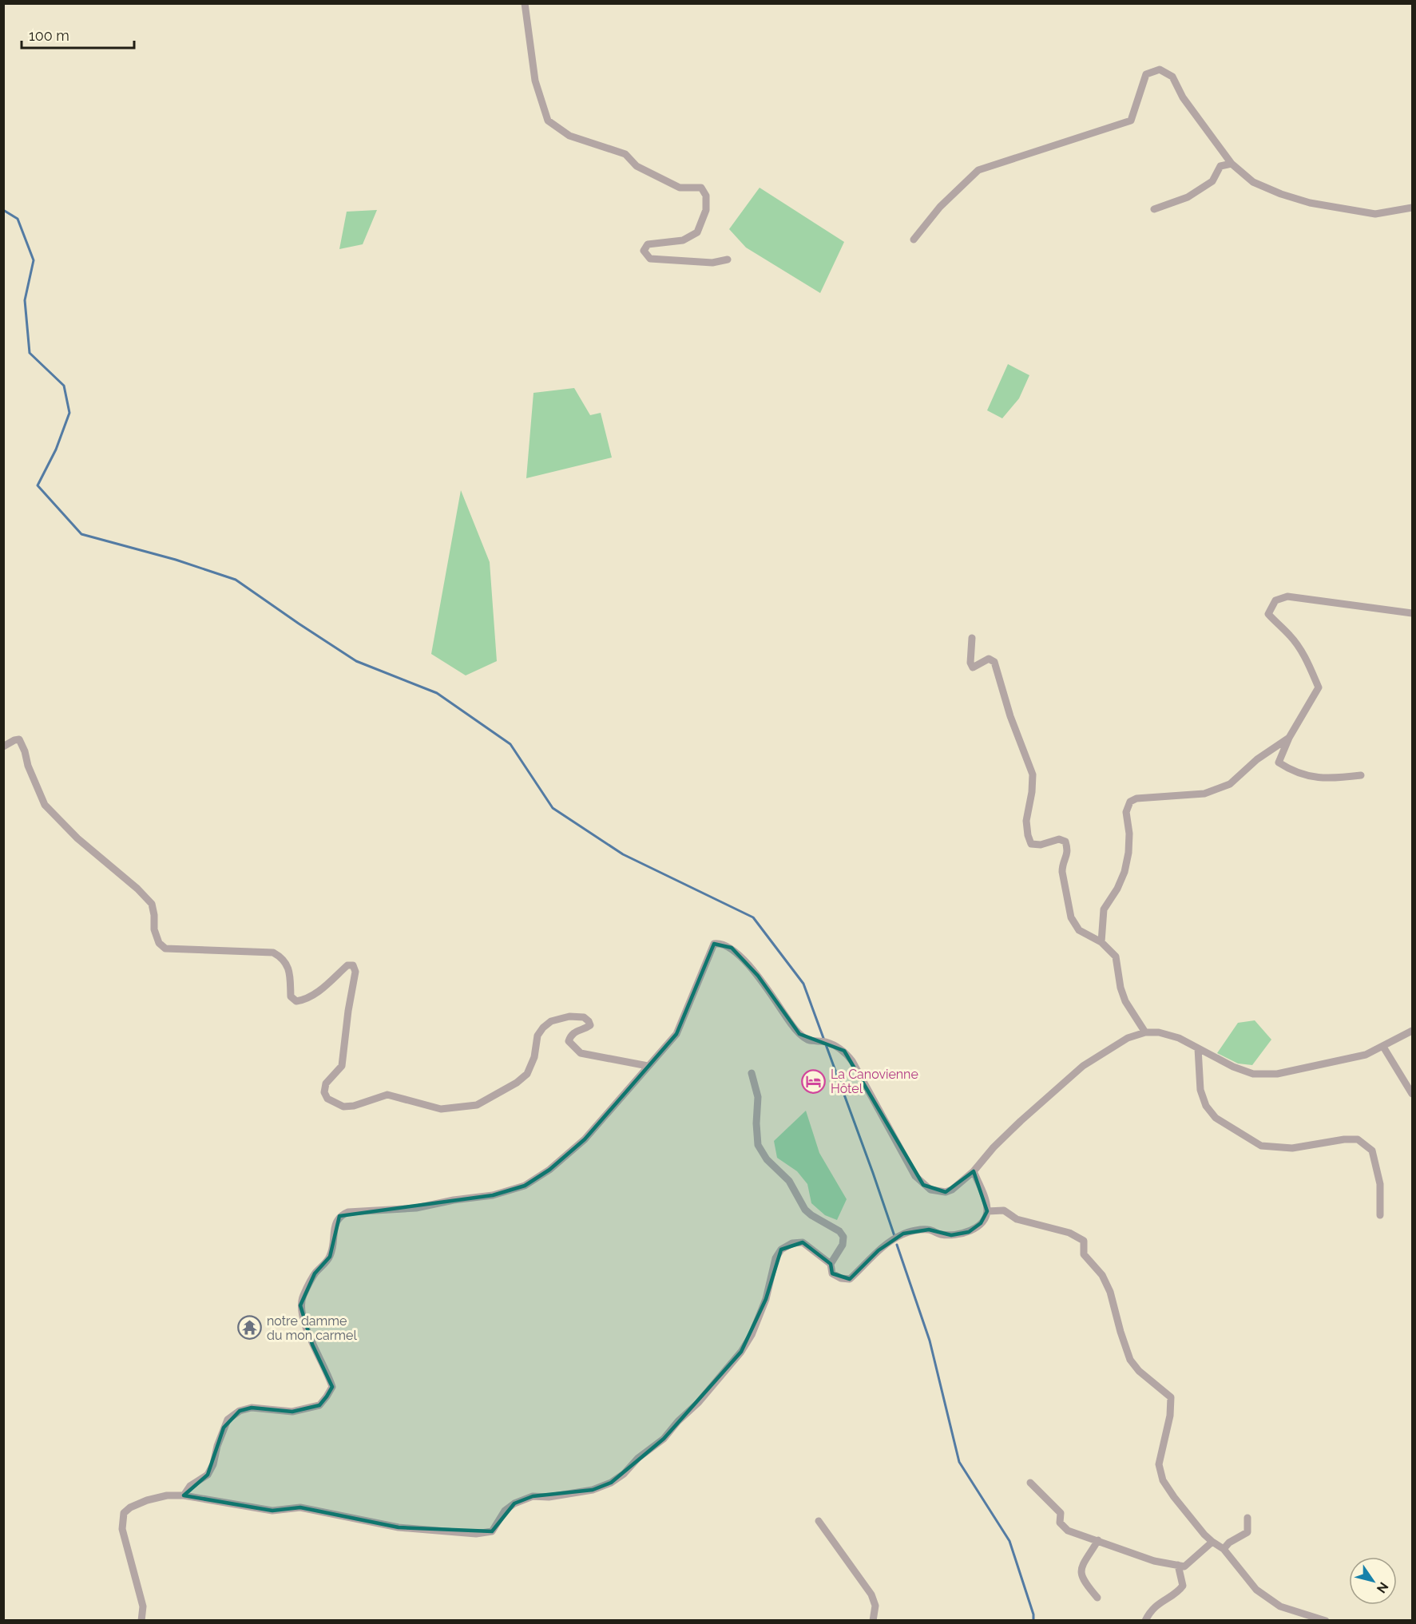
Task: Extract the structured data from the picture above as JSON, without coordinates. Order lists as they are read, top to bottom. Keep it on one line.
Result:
{"places":{"hotel":["La Canovienne Hôtel"],"temple":["notre damme du mon carmel"]},"scale_bar":"100 m","north":"bottom right"}
